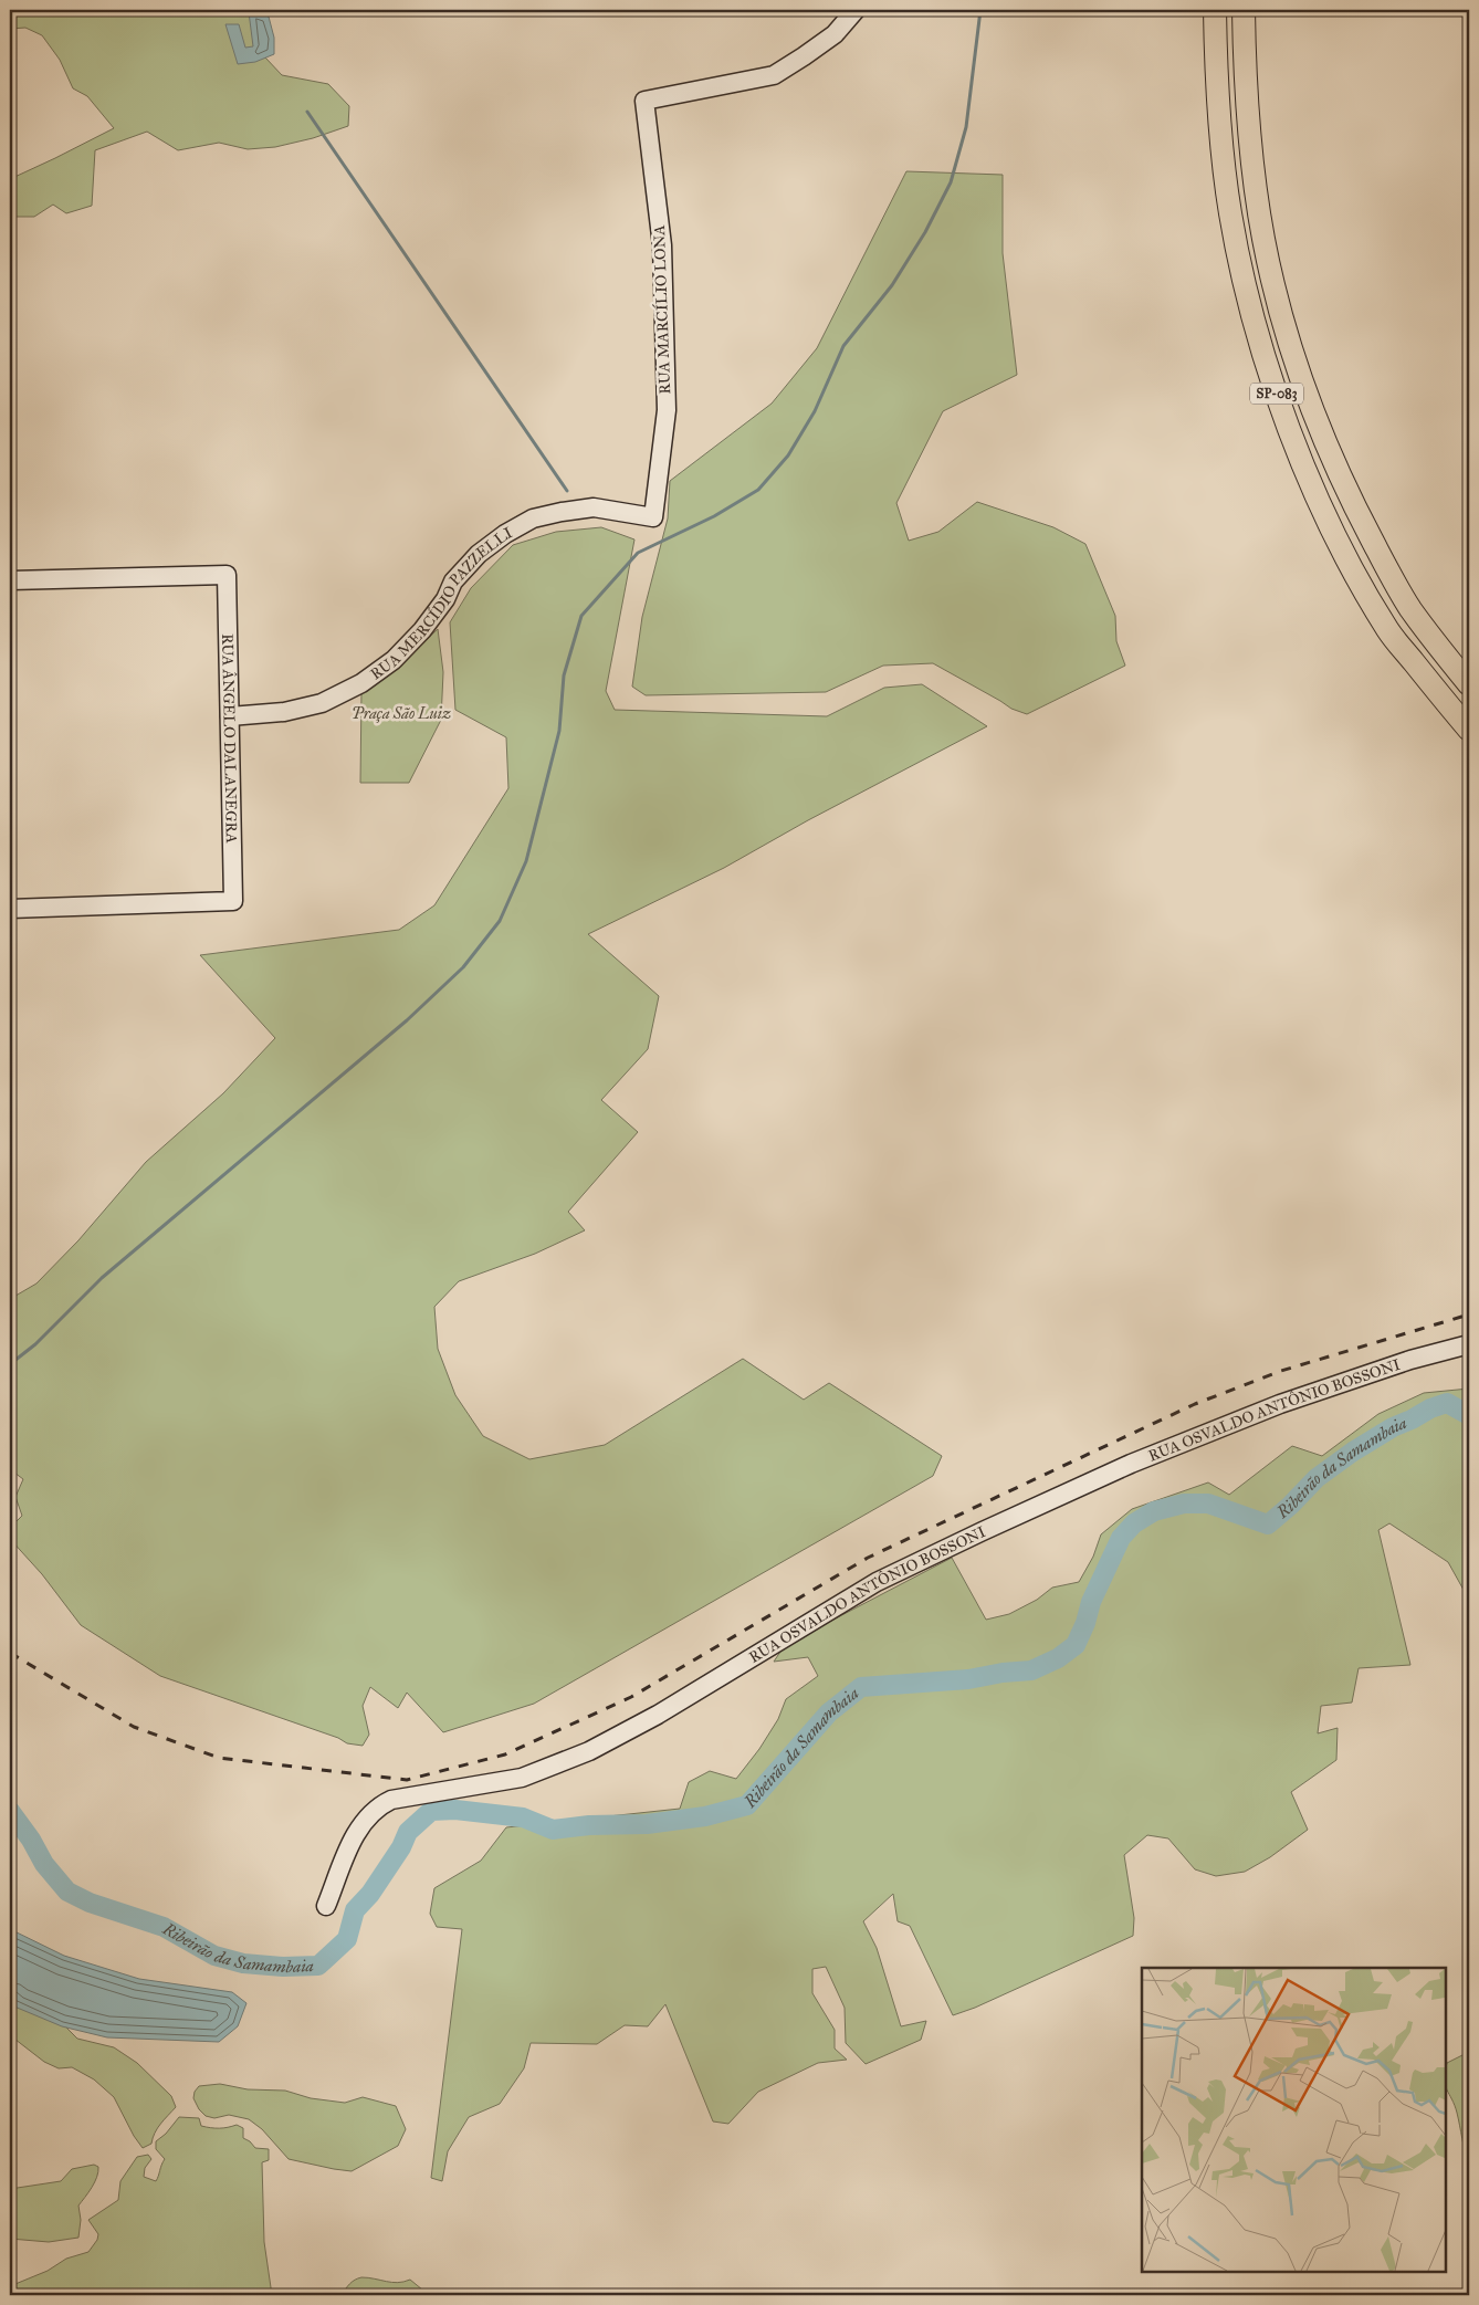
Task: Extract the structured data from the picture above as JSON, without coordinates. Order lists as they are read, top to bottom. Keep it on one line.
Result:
{"streets":{"highway":["SP-083"],"street":["RUA MARCÍLIO LONA","RUA MERCÍDIO PAZZELLI","RUA ÂNGELO DALANEGRA","RUA OSVALDO ANTÔNIO BOSSONI"]},"crossings":[["RUA MARCÍLIO LONA","RUA MERCÍDIO PAZZELLI"],["RUA MERCÍDIO PAZZELLI","RUA ÂNGELO DALANEGRA"]],"water":["Ribeirão da Samambaia"],"parks":["Praça São Luiz"]}
